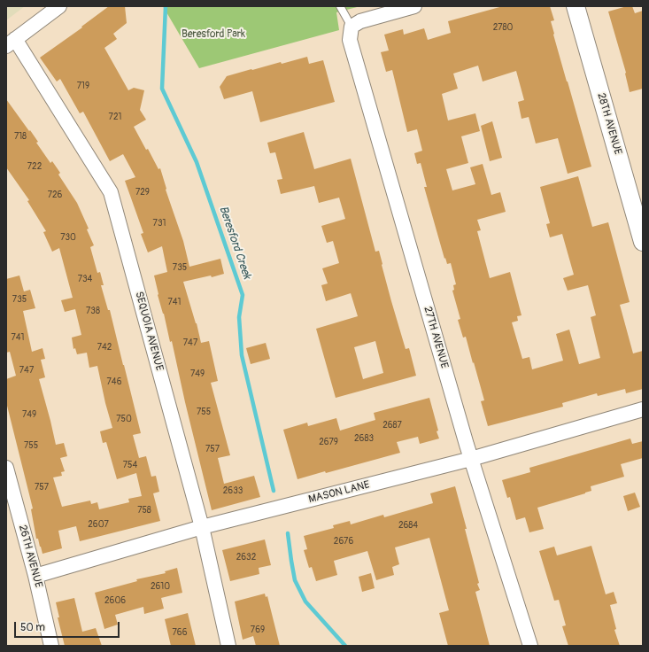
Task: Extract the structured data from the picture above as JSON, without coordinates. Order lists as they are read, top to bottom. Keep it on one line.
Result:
{"streets":{"street":["28TH AVENUE","SEQUOIA AVENUE","27TH AVENUE","MASON LANE","26TH AVENUE"]},"crossings":[["SEQUOIA AVENUE","MASON LANE"],["27TH AVENUE","MASON LANE"],["MASON LANE","26TH AVENUE"]],"water":["Beresford Creek"],"parks":["Beresford Park"],"house_numbers":["2780","719","721","718","722","729","726","731","730","735","734","735","741","738","741","747","742","747","749","746","755","749","750","2687","2683","2679","755","757","754","757","2633","758","2607","2684","2676","2632","2610","2606","769","766"],"scale_bar":"50 m"}
